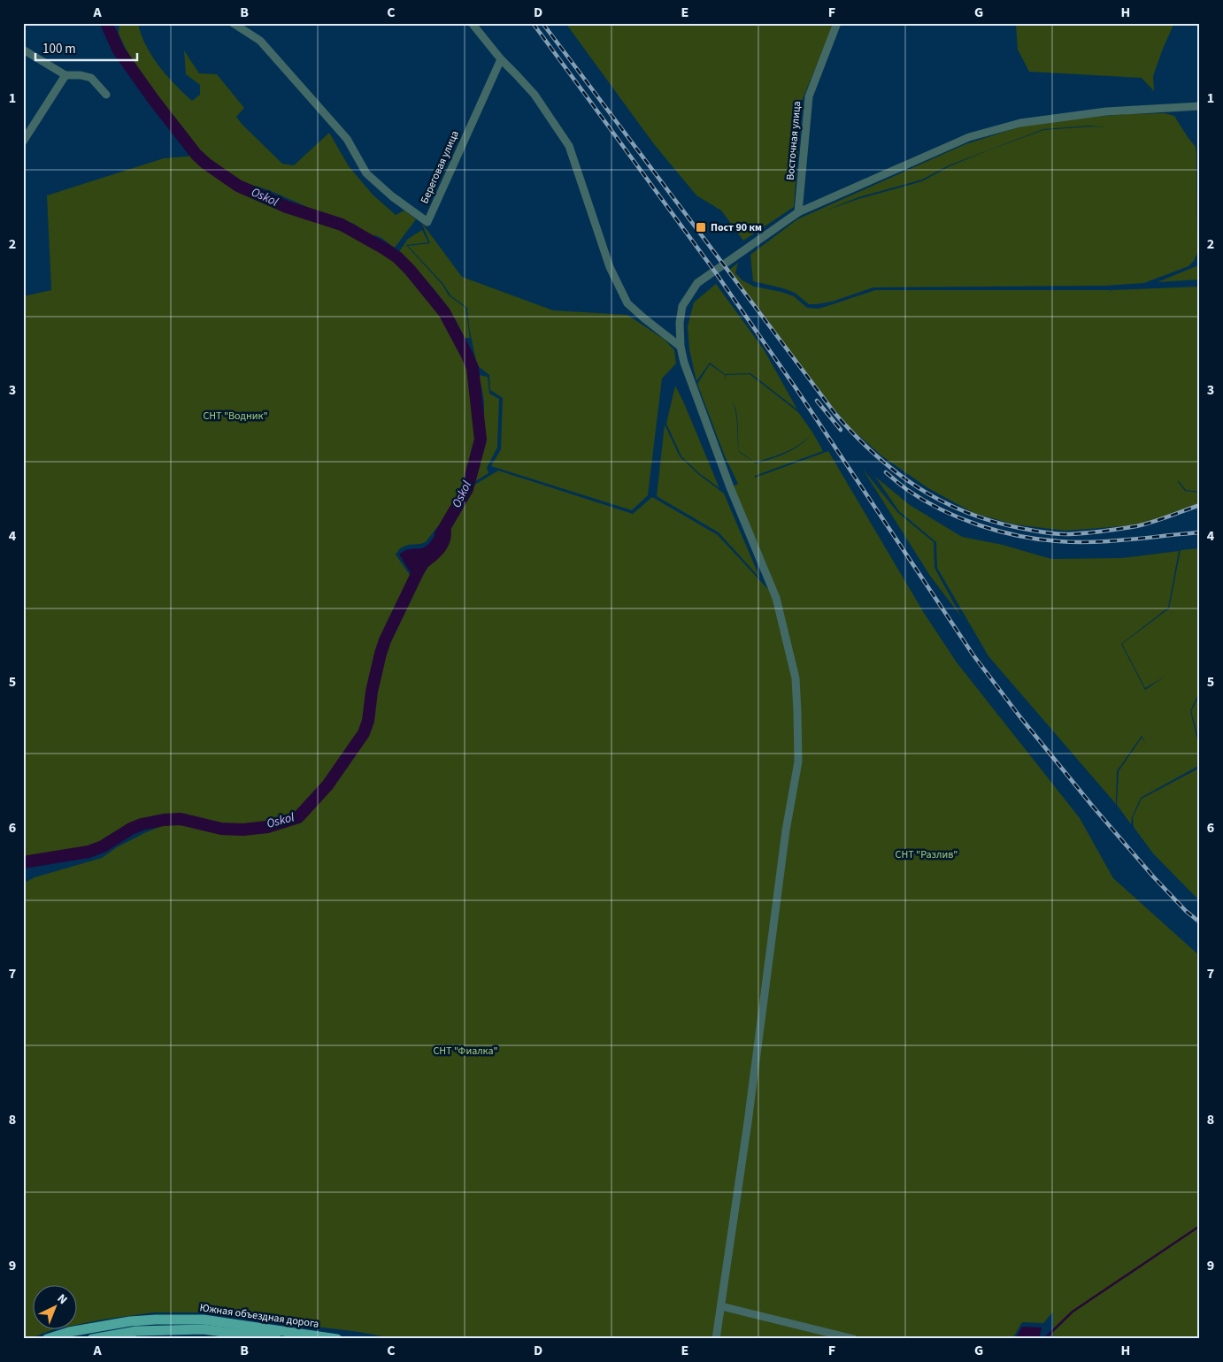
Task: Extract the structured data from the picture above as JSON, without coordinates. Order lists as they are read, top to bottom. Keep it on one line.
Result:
{"streets":{"main road":["Южная объездная дорога"],"street":["Восточная улица","Береговая улица"]},"water":["Oskol"],"parks":["СНТ \"Водник\"","СНТ \"Разлив\"","СНТ \"Фиалка\""],"places":{"transit":["Пост 90 км"]},"scale_bar":"100 m","north":"top right","grid":{"columns":["A","B","C","D","E","F","G","H"],"rows":["1","2","3","4","5","6","7","8","9"]}}
